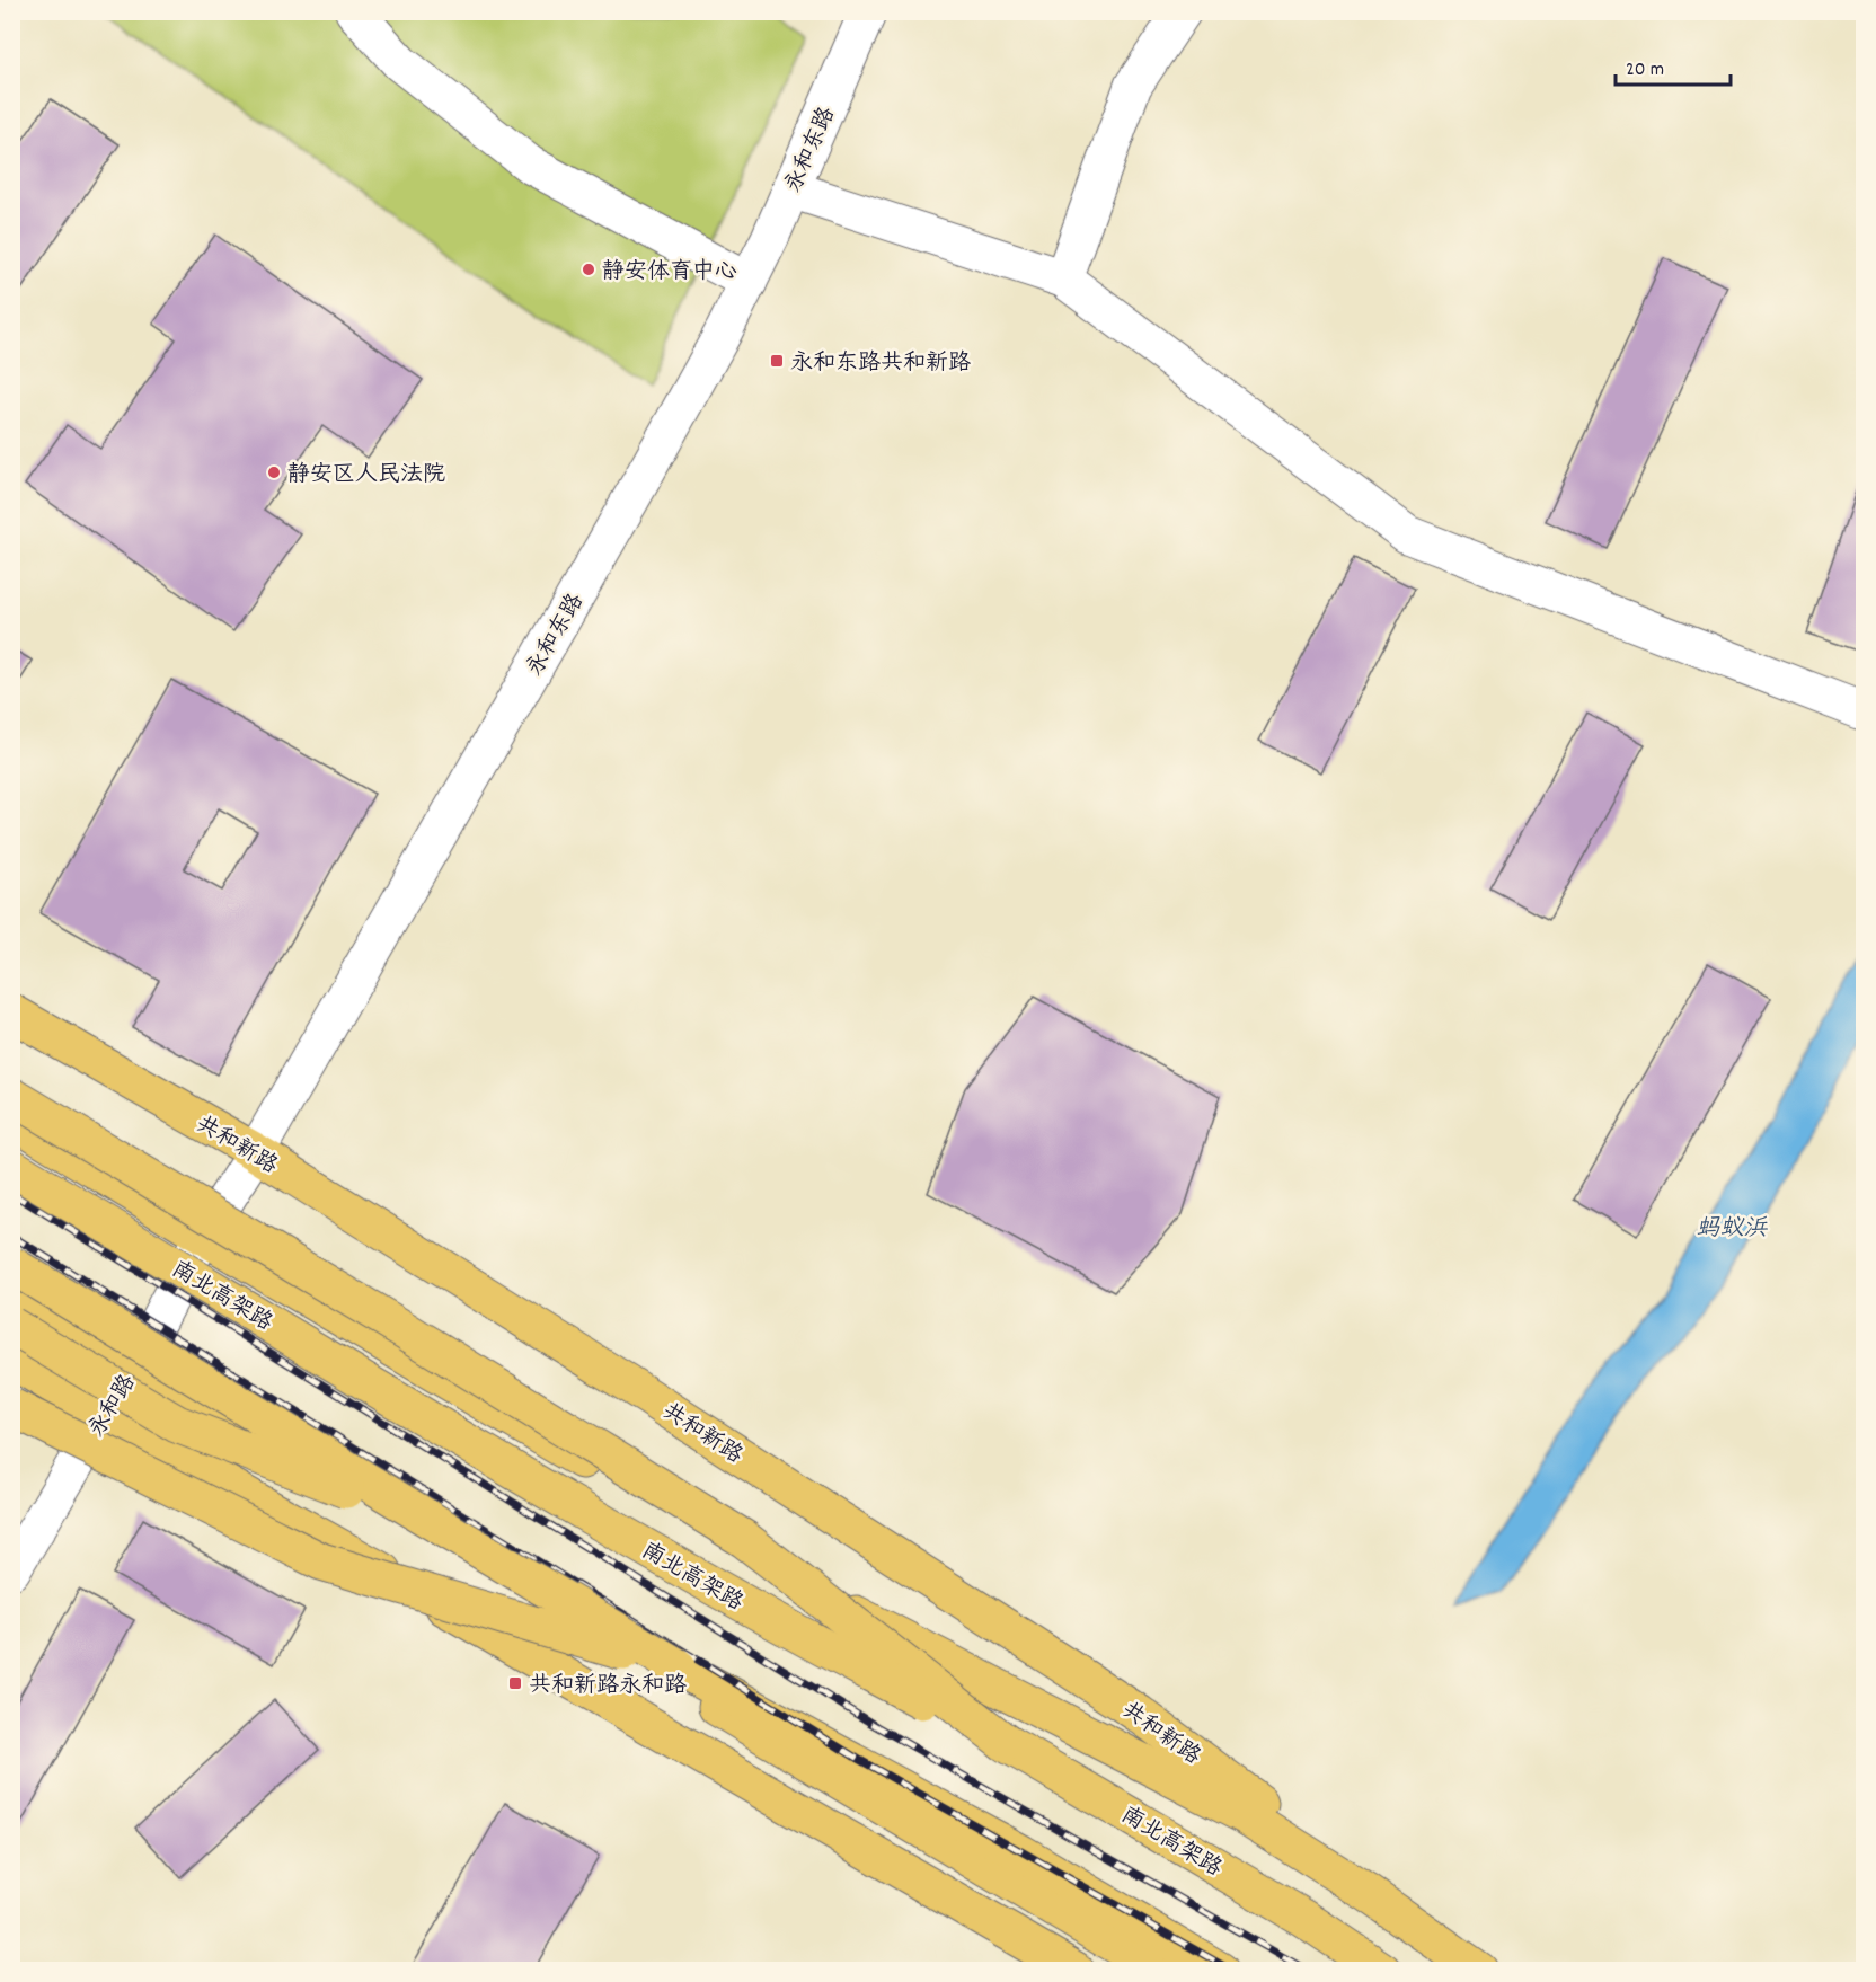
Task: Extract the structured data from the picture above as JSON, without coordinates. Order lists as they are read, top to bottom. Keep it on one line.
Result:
{"streets":{"main road":["共和新路","南北高架路"],"street":["永和东路","永和路"]},"crossings":[["永和东路","共和新路"],["永和东路","永和路"],["共和新路","永和路"]],"water":["蚂蚁浜"],"places":{"other":["静安体育中心","静安区人民法院"],"transit":["永和东路共和新路","共和新路永和路"]},"scale_bar":"20 m"}
